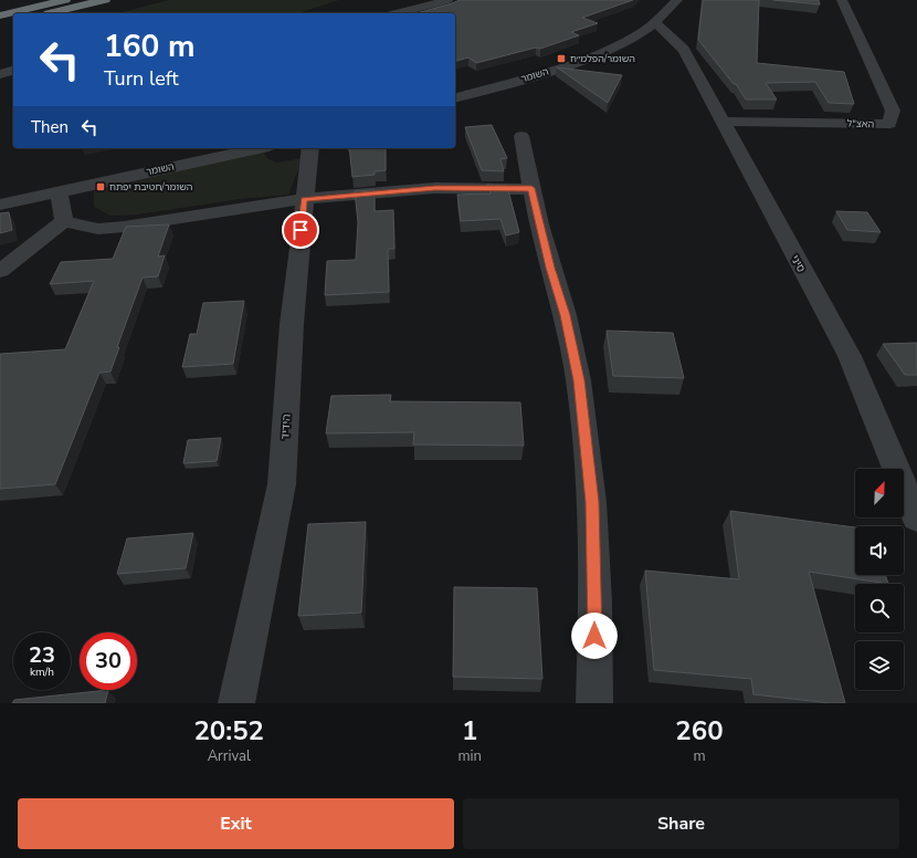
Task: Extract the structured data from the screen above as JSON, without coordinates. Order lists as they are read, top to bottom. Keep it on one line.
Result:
{"streets":{"street":["השומר","האצ\"ל","סיני","הידיד"]},"crossings":[["השומר","סיני"],["האצ\"ל","סיני"]],"places":{"transit":["השומר/הפלמ״ח","השומר/חטיבת יפתח"]},"north":"top right","page":{"turn":["160 m","Turn left"],"then":"Then","speed":"23 km/h","limit":"30","eta":["20:52","Arrival","1","min","260","m"],"buttons":["Exit","Share"]}}
